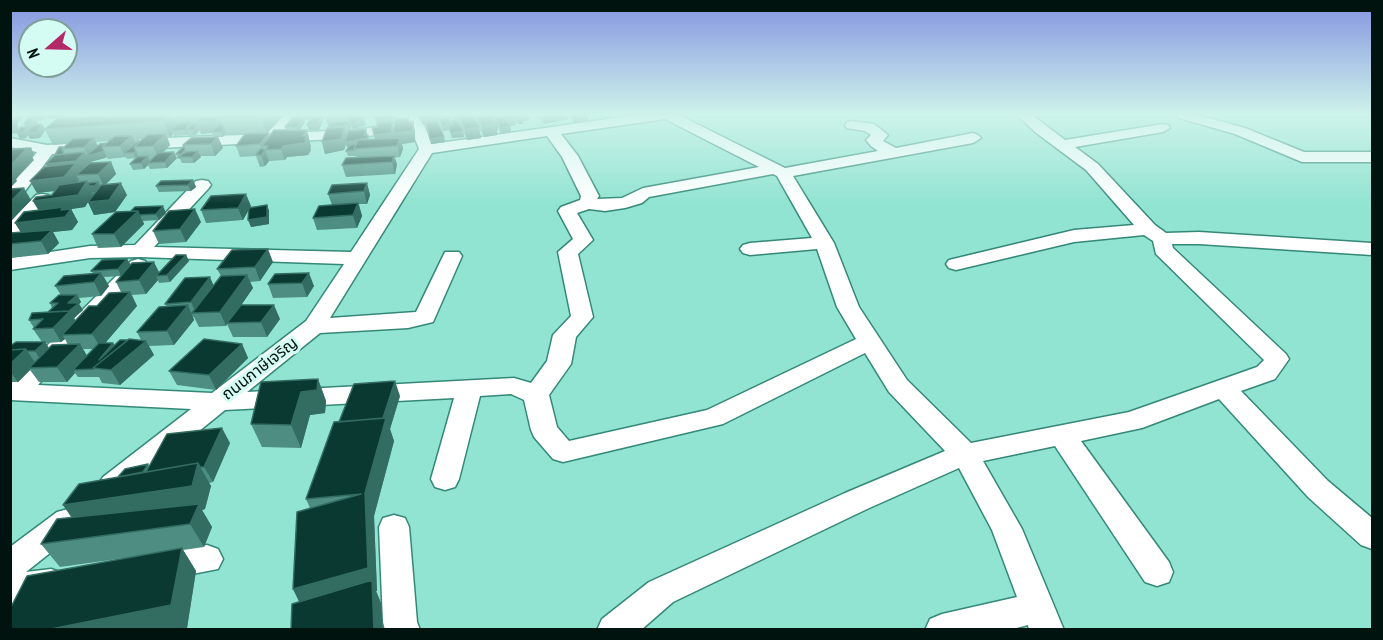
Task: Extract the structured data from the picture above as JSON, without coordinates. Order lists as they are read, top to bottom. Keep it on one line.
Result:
{"streets":{"street":["ถนนภาษีเจริญ"]},"north":"left"}
